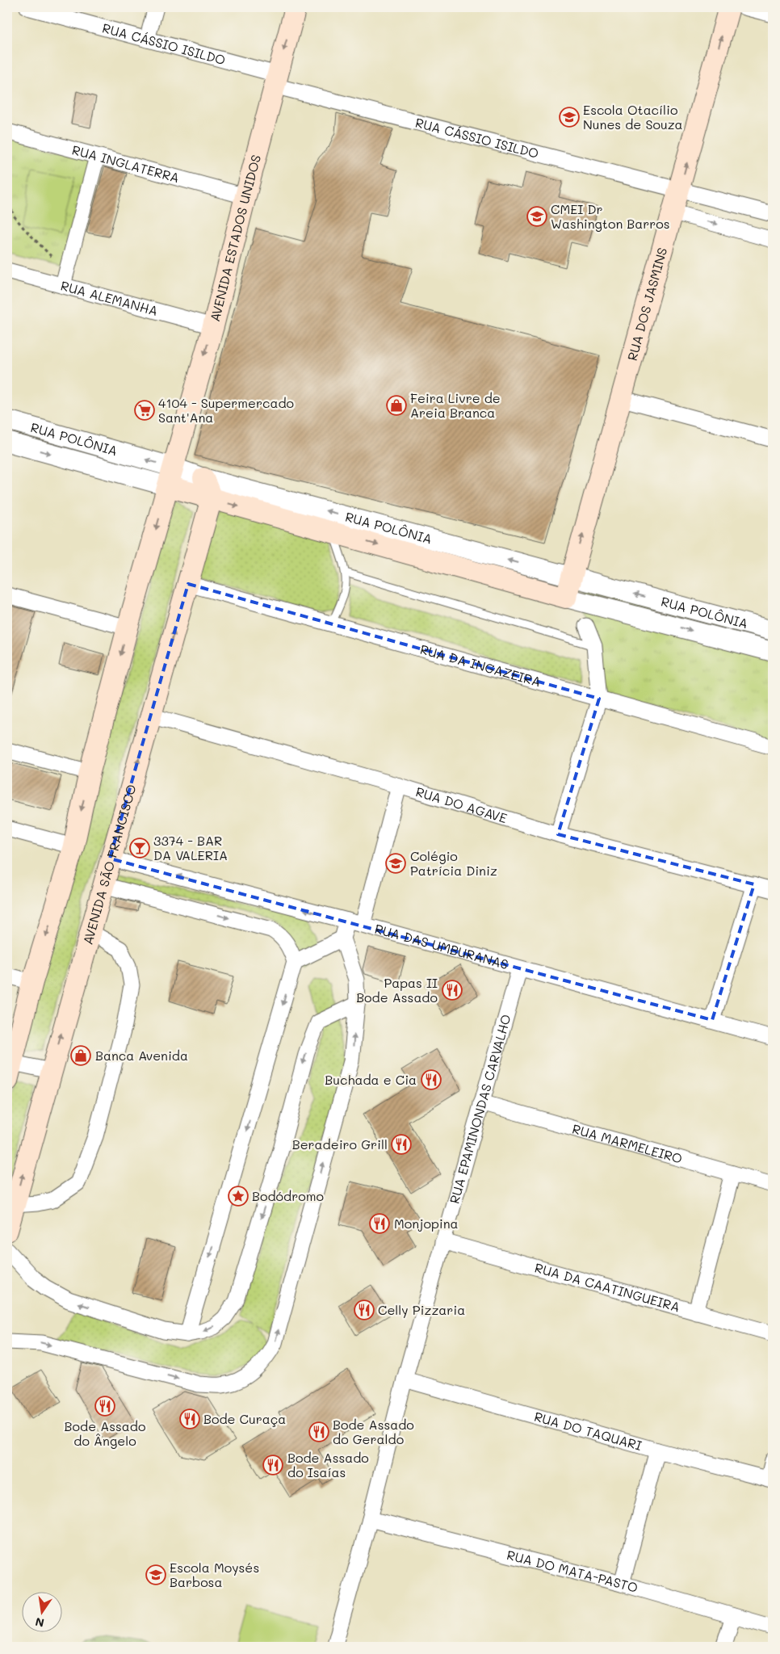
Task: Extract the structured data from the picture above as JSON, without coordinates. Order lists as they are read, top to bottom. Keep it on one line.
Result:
{"streets":{"main road":["AVENIDA ESTADOS UNIDOS","RUA DOS JASMINS","RUA POLÔNIA","AVENIDA SÃO FRANCISCO"],"street":["RUA CÁSSIO ISILDO","RUA INGLATERRA","RUA ALEMANHA","RUA DA INGAZEIRA","RUA DO AGAVE","RUA DAS UMBURANAS","RUA EPAMINONDAS CARVALHO","RUA MARMELEIRO","RUA DA CAATINGUEIRA","RUA DO TAQUARI","RUA DO MATA-PASTO"]},"crossings":[["RUA CÁSSIO ISILDO","AVENIDA ESTADOS UNIDOS"],["RUA CÁSSIO ISILDO","RUA DOS JASMINS"],["RUA INGLATERRA","AVENIDA ESTADOS UNIDOS"],["AVENIDA ESTADOS UNIDOS","RUA ALEMANHA"],["AVENIDA ESTADOS UNIDOS","RUA POLÔNIA"],["RUA DOS JASMINS","RUA POLÔNIA"],["RUA POLÔNIA","AVENIDA SÃO FRANCISCO"],["RUA DA INGAZEIRA","AVENIDA SÃO FRANCISCO"],["RUA DO AGAVE","AVENIDA SÃO FRANCISCO"],["AVENIDA SÃO FRANCISCO","RUA DAS UMBURANAS"],["RUA DAS UMBURANAS","RUA EPAMINONDAS CARVALHO"],["RUA EPAMINONDAS CARVALHO","RUA MARMELEIRO"],["RUA EPAMINONDAS CARVALHO","RUA DA CAATINGUEIRA"],["RUA EPAMINONDAS CARVALHO","RUA DO TAQUARI"],["RUA EPAMINONDAS CARVALHO","RUA DO MATA-PASTO"]],"one_way":["AVENIDA ESTADOS UNIDOS","RUA DOS JASMINS"],"places":{"school or university":["Escola Otacílio Nunes de Souza","CMEI Dr Washington Barros","Colégio Patrícia Diniz","Escola Moysés Barbosa"],"shop":["Feira Livre de Areia Branca","Banca Avenida"],"supermarket":["4104 - Supermercado Sant'Ana"],"bar":["3374 - BAR DA VALERIA"],"restaurant":["Papas II Bode Assado","Buchada e Cia","Beradeiro Grill","Monjopina","Celly Pizzaria","Bode Assado do Ângelo","Bode Curaça","Bode Assado do Geraldo","Bode Assado do Isaías"],"place":["Bodódromo"]},"north":"bottom"}
